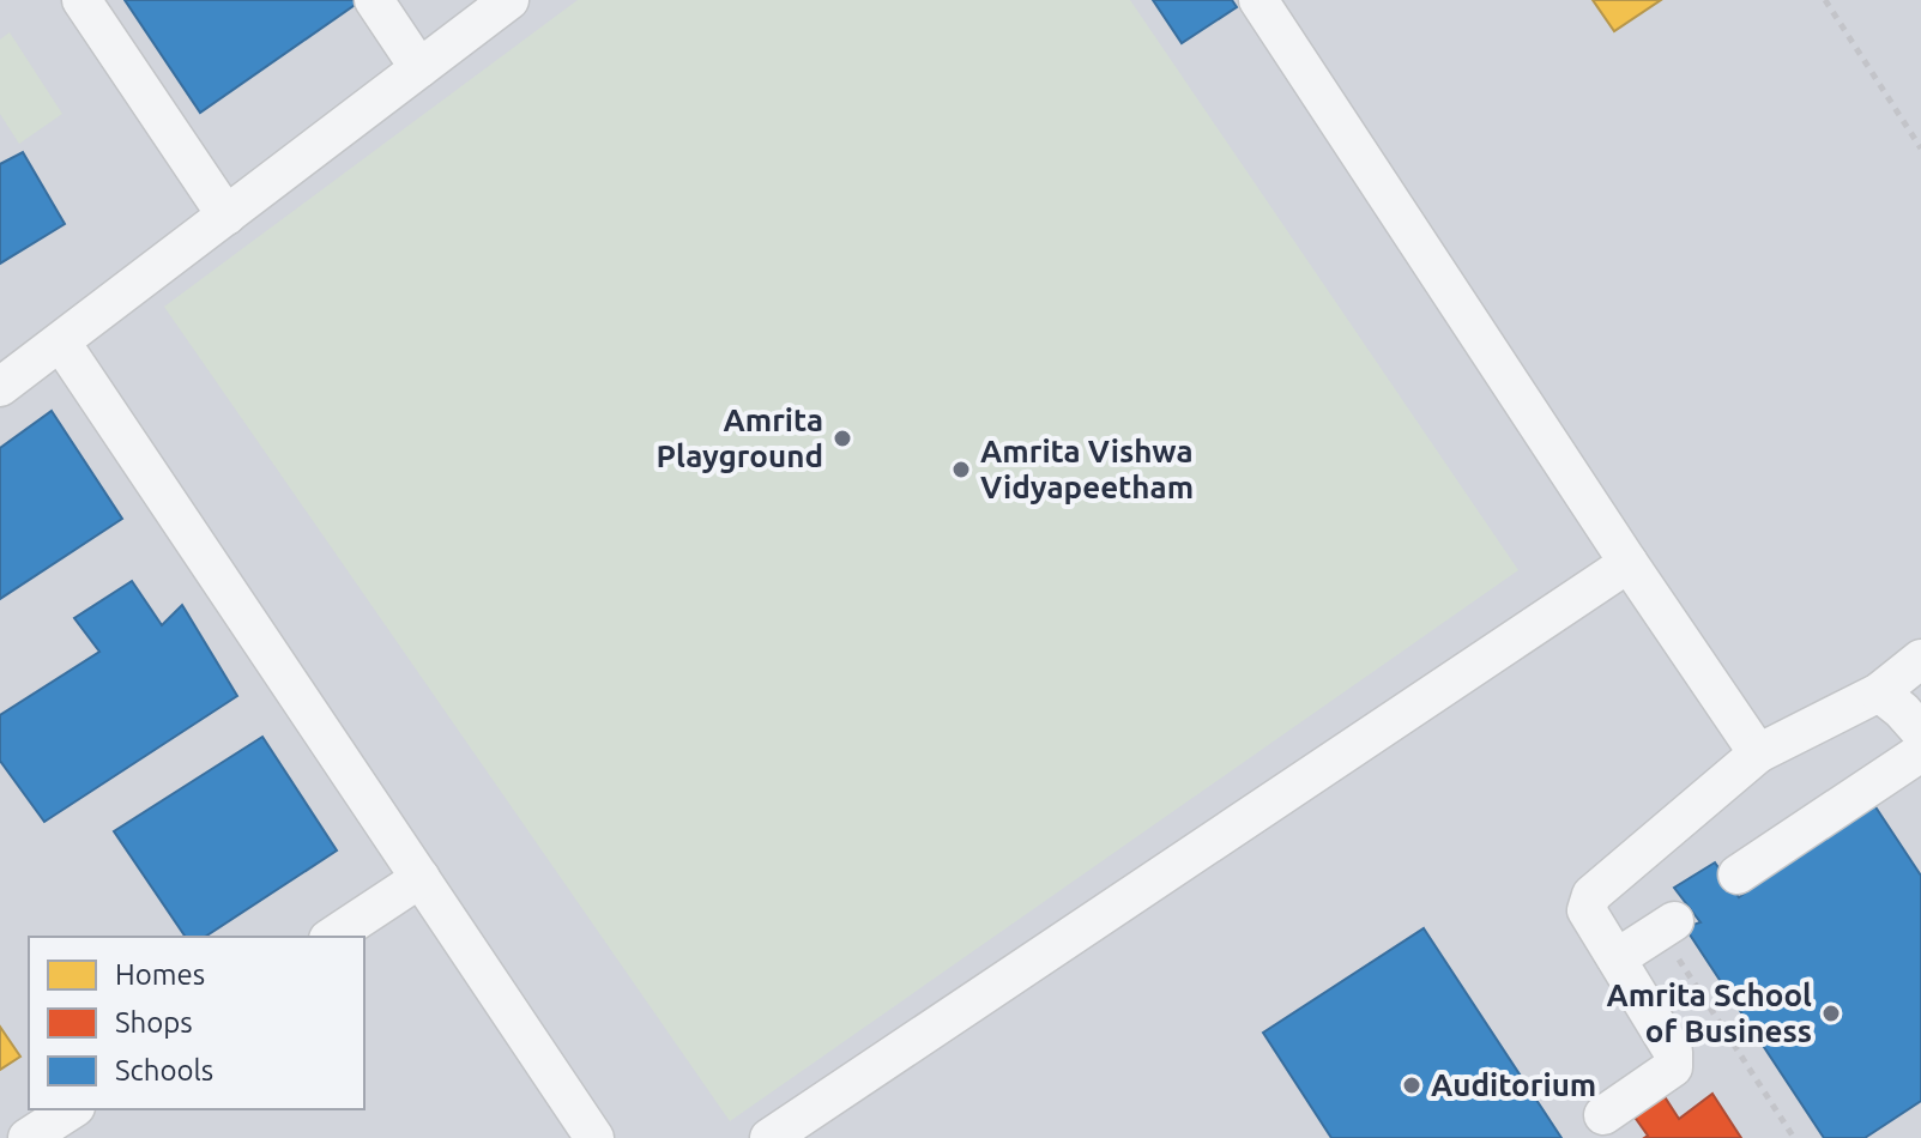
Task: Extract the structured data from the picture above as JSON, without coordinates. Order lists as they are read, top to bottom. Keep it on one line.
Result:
{"places":["Amrita Playground","Amrita Vishwa Vidyapeetham","Amrita School of Business","Auditorium"],"legend":["Homes","Shops","Schools"]}
